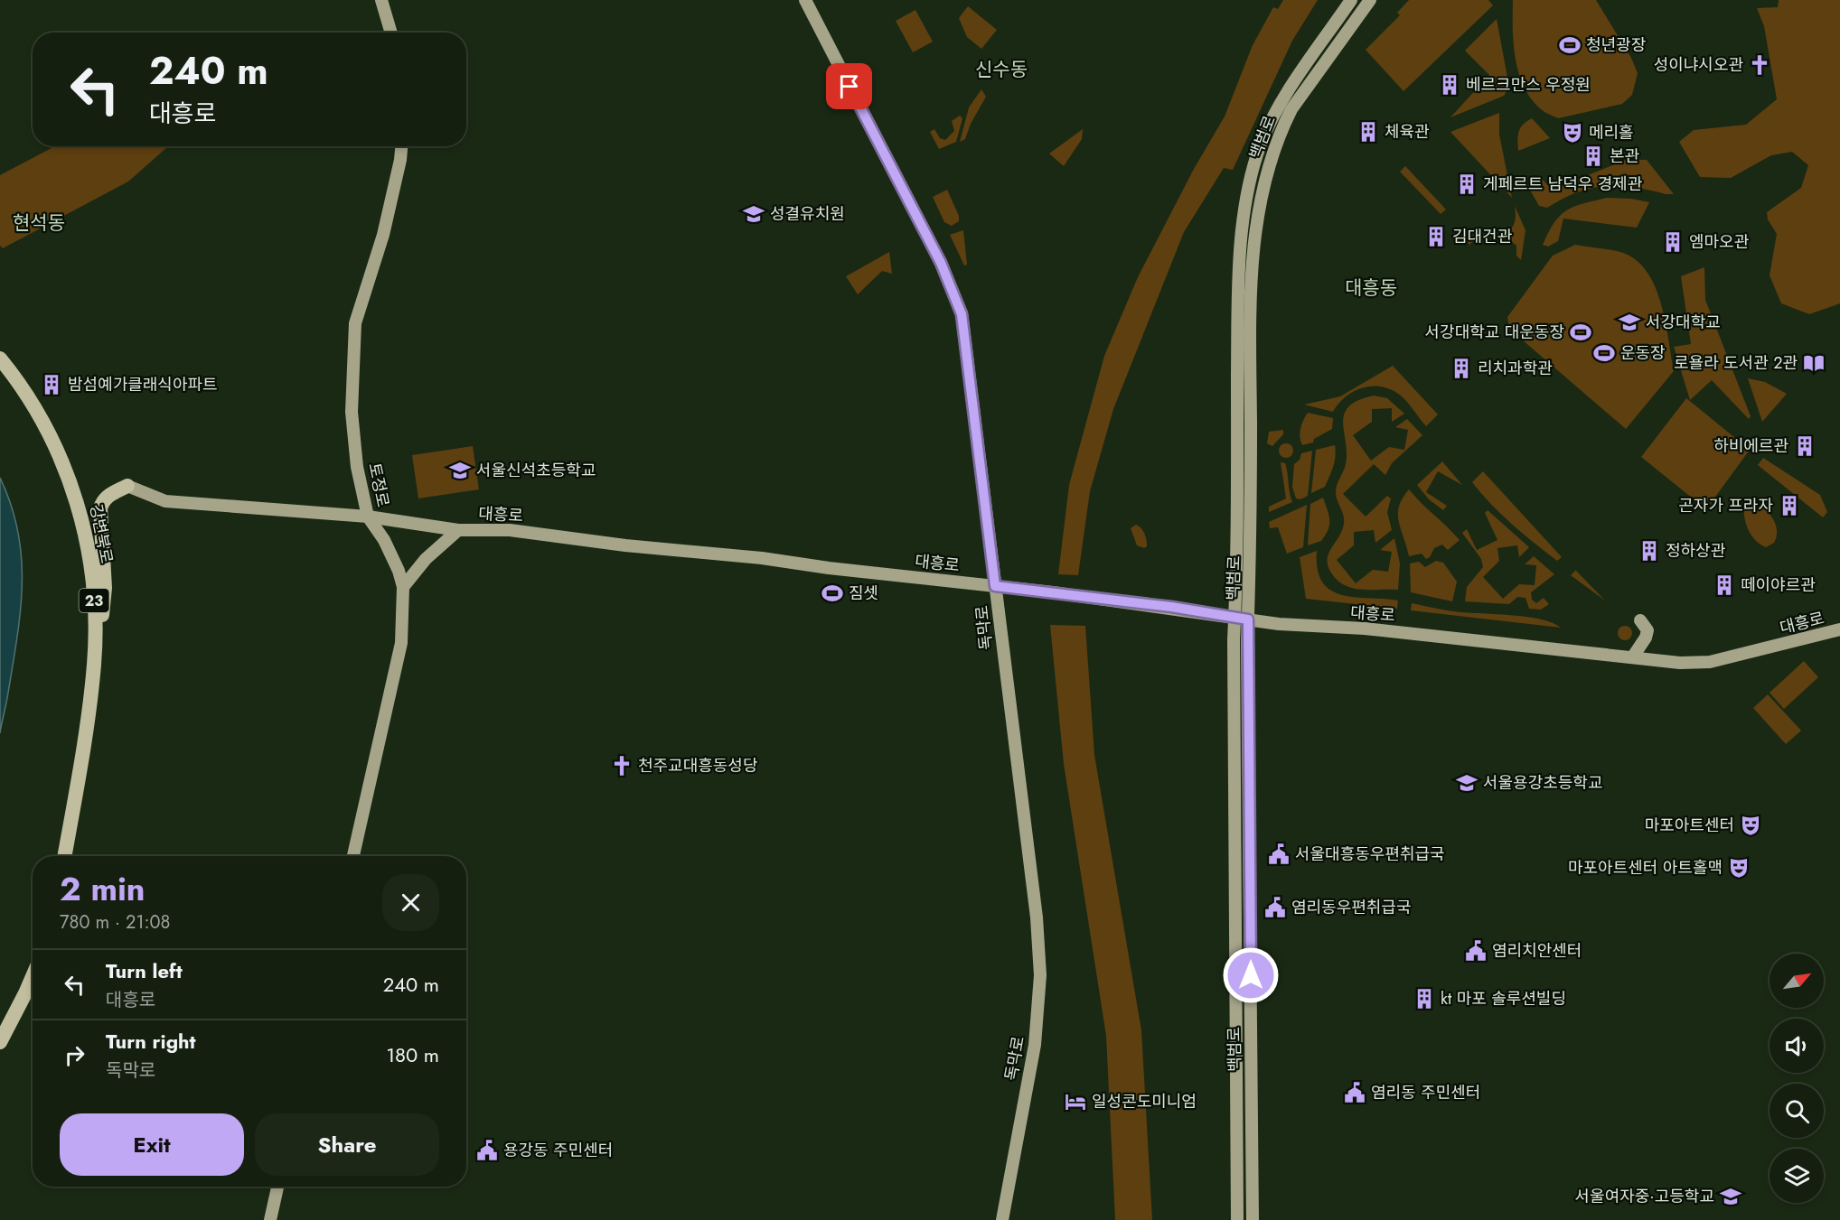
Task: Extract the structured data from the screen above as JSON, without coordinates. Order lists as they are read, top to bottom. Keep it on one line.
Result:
{"streets":{"highway":["강변북로","23"],"main road":["백범로","토정로","대흥로","독막로"]},"crossings":[["백범로","대흥로"],["토정로","대흥로"],["대흥로","독막로"]],"districts":["신수동","현석동","대흥동"],"places":{"sports":["청년광장","서강대학교 대운동장","운동장","짐셋"],"church":["성이냐시오관","천주교대흥동성당"],"building":["베르크만스 우정원","체육관","본관","게페르트 남덕우 경제관","김대건관","엠마오관","리치과학관","밤섬예가클래식아파트","하비에르관","곤자가 프라자","정하상관","떼이야르관","kt 마포 솔루션빌딩"],"theatre":["메리홀","마포아트센터","마포아트센터 아트홀맥"],"school or university":["성결유치원","서강대학교","서울신석초등학교","서울용강초등학교","서울여자중·고등학교"],"library":["로욜라 도서관 2관"],"public building":["서울대흥동우편취급국","염리동우편취급국","염리치안센터","염리동 주민센터","용강동 주민센터"],"hotel":["일성콘도미니엄"]},"north":"top right","page":{"turn":["240 m","대흥로"],"heading":["2 min","780 m · 21:08"],"list":[{"name":"Turn left","note":"대흥로","value":"240 m"},{"name":"Turn right","note":"독막로","value":"180 m"}],"buttons":["Exit","Share"]}}
